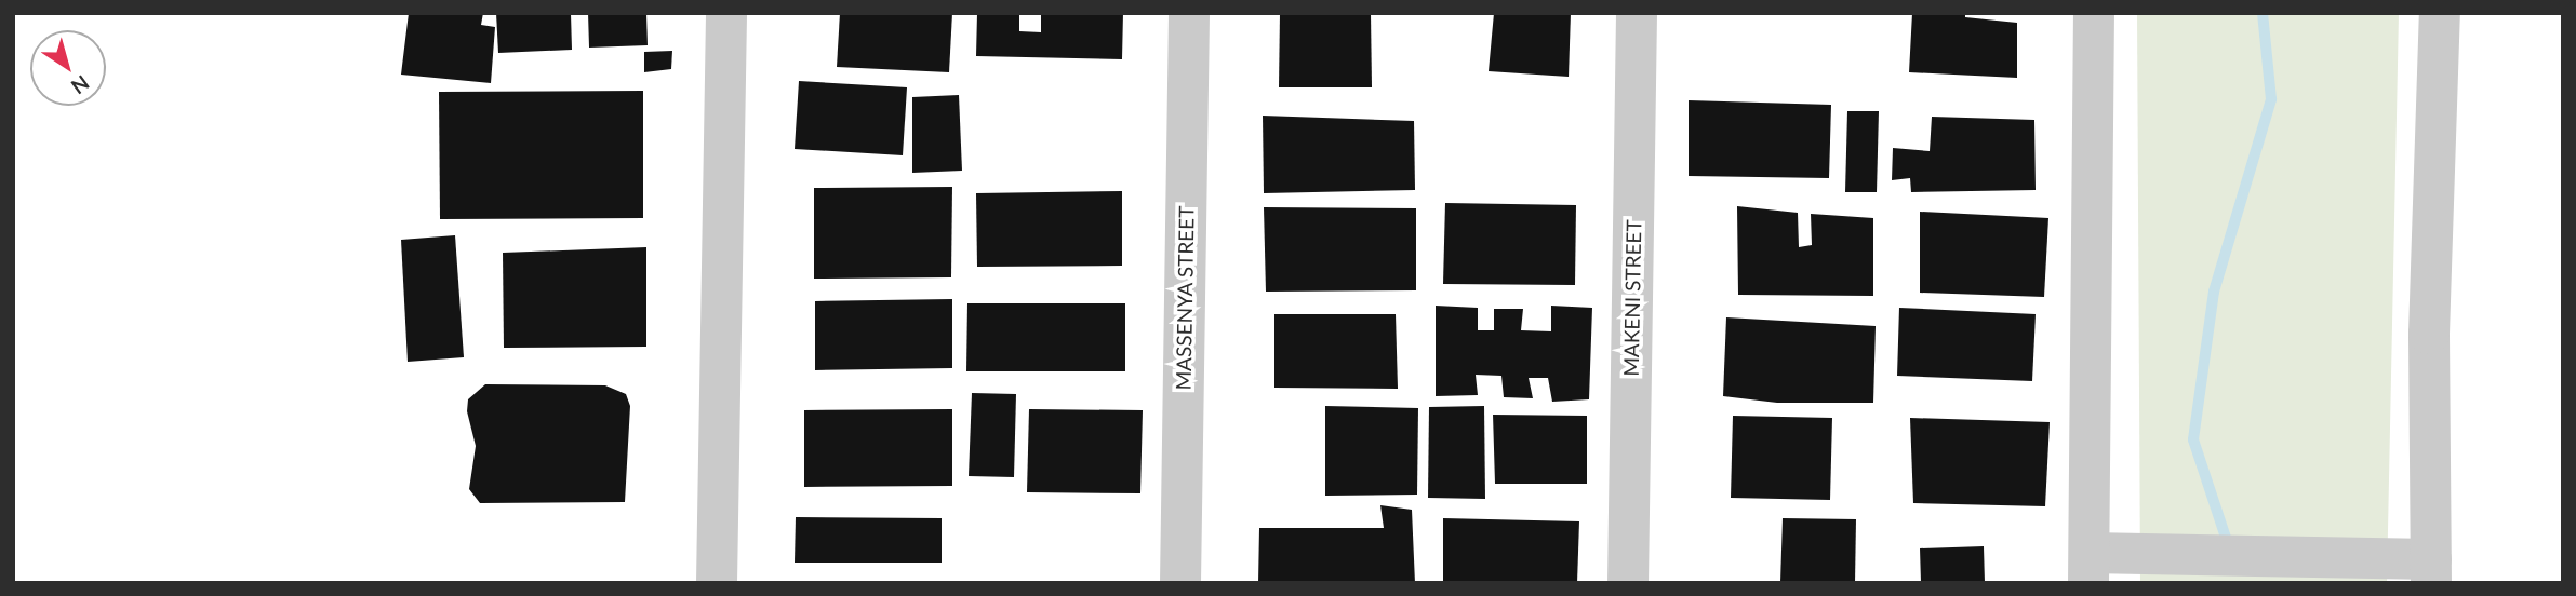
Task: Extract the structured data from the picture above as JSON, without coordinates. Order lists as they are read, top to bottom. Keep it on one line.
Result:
{"streets":{"street":["MASSENYA STREET","MAKENI STREET"]},"north":"bottom right"}
